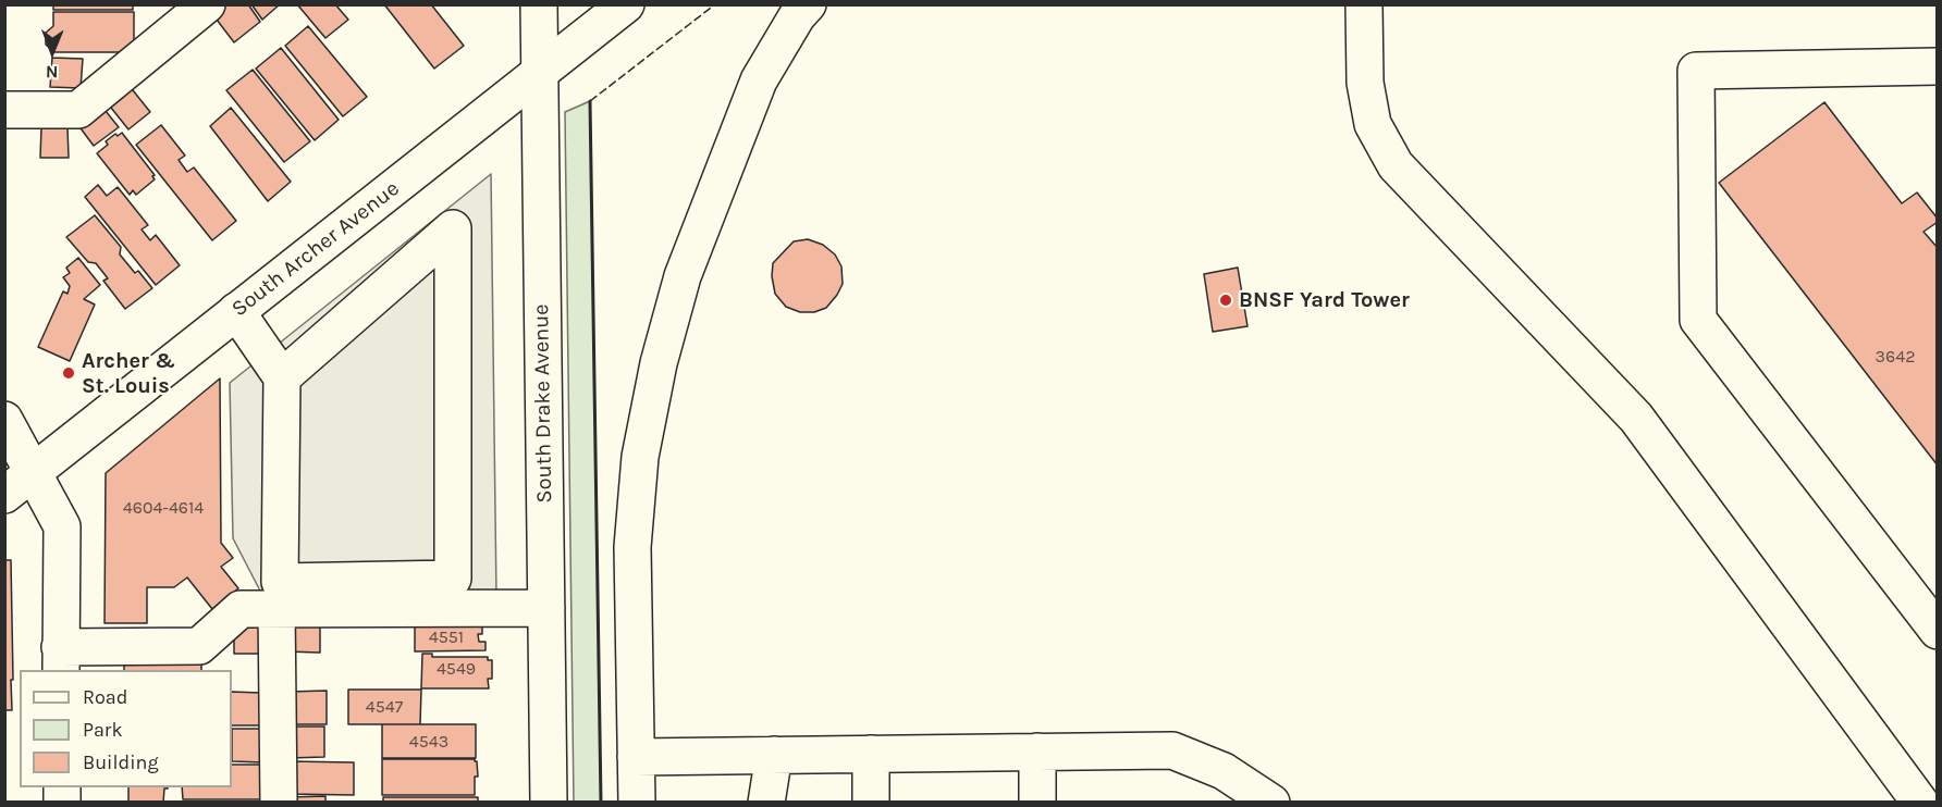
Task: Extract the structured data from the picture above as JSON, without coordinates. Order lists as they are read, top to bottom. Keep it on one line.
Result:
{"streets":{"street":["South Archer Avenue","South Drake Avenue"]},"crossings":[["South Archer Avenue","South Drake Avenue"]],"places":["BNSF Yard Tower","Archer & St. Louis"],"house_numbers":["3642","4604-4614","4551","4549","4547","4543"],"legend":["Road","Park","Building"],"north":"bottom"}
